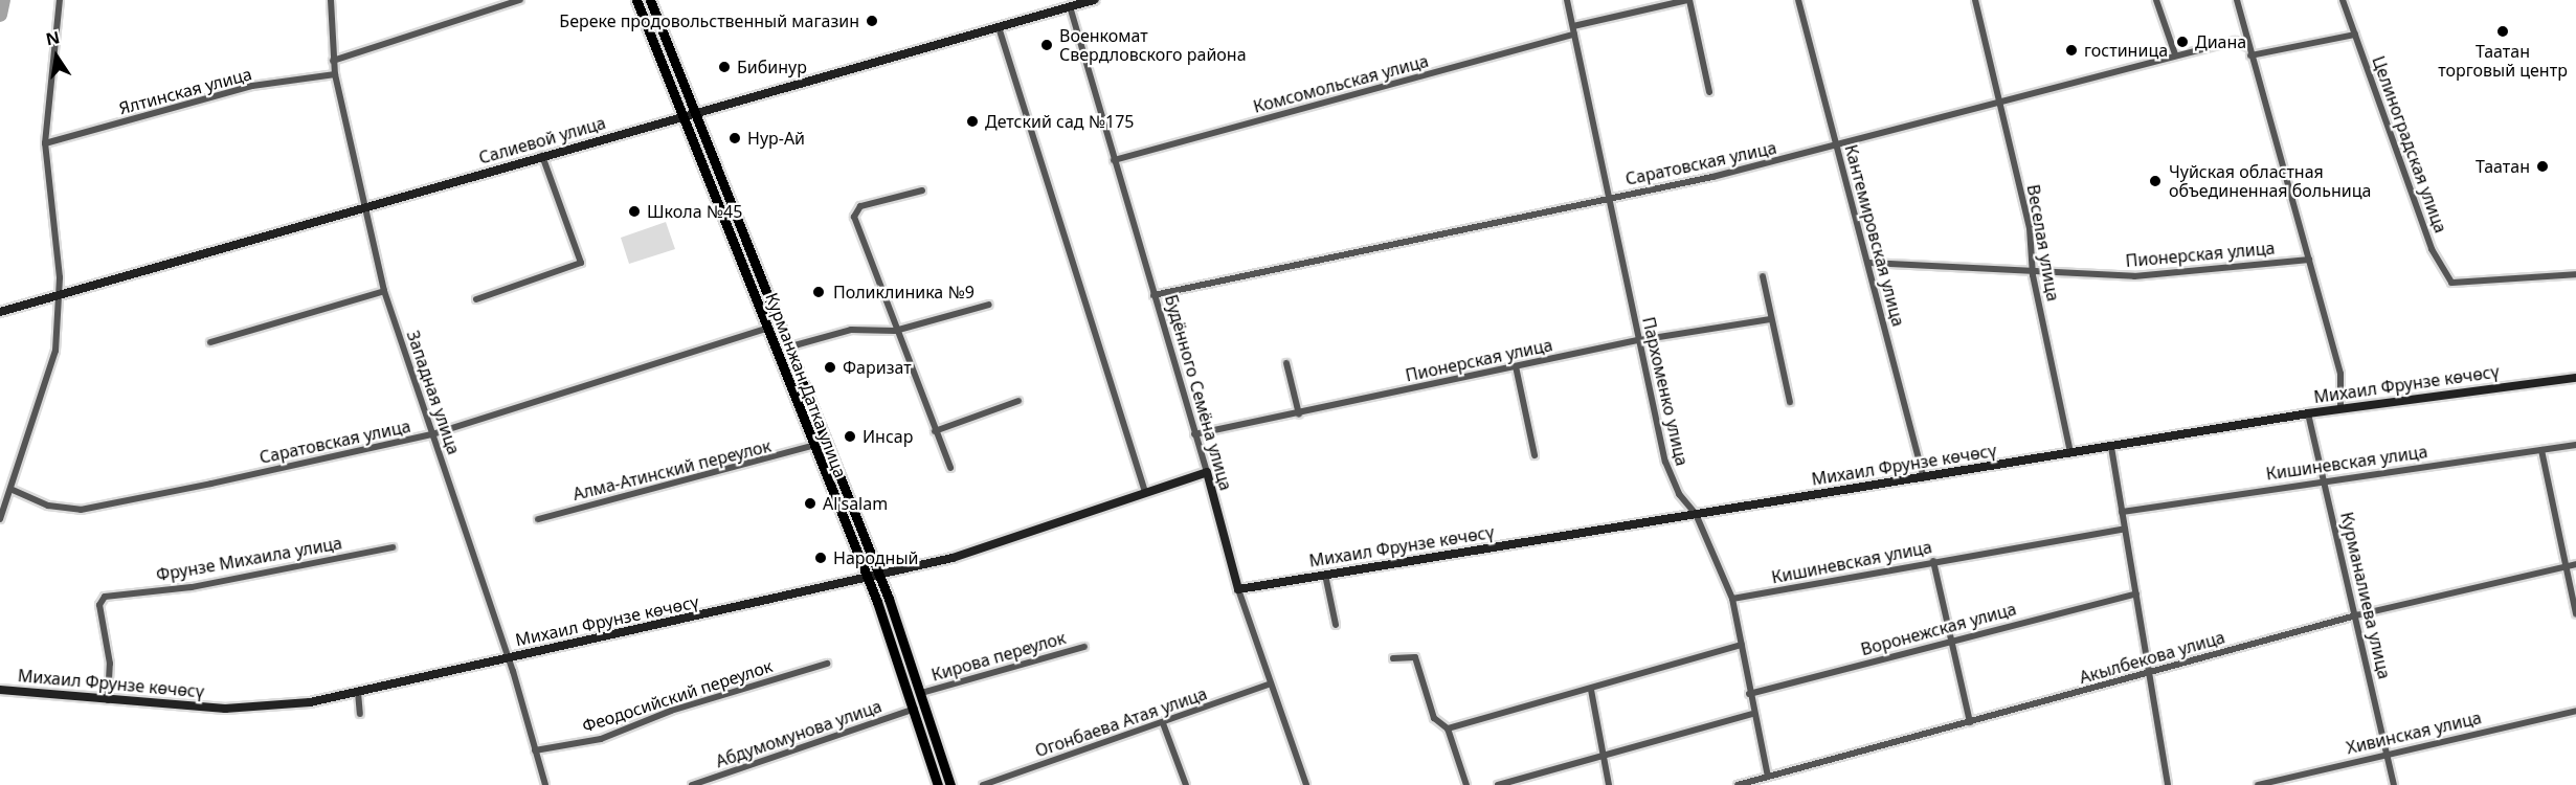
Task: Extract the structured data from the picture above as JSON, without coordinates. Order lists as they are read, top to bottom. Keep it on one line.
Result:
{"streets":{"main road":["Салиевой улица","Михаил Фрунзе көчөсү","Курманжан Датка улица","Будённого Семёна улица"],"street":["Комсомольская улица","Ялтинская улица","Целиноградская улица","Саратовская улица","Кантемировская улица","Веселая улица","Пионерская улица","Пархоменко улица","Западная улица","Кишиневская улица","Алма-Атинский переулок","Фрунзе Михаила улица","Курманалиева улица","Воронежская улица","Кирова переулок","Акылбекова улица","Феодосийский переулок","Огонбаева Атая улица","Хивинская улица","Абдумомунова улица"]},"crossings":[["Комсомольская улица","Пархоменко улица"],["Комсомольская улица","Будённого Семёна улица"],["Ялтинская улица","Западная улица"],["Салиевой улица","Курманжан Датка улица"],["Салиевой улица","Западная улица"],["Салиевой улица","Будённого Семёна улица"],["Саратовская улица","Кантемировская улица"],["Саратовская улица","Веселая улица"],["Саратовская улица","Курманжан Датка улица"],["Саратовская улица","Пархоменко улица"],["Саратовская улица","Западная улица"],["Саратовская улица","Будённого Семёна улица"],["Кантемировская улица","Пионерская улица"],["Кантемировская улица","Михаил Фрунзе көчөсү"],["Веселая улица","Пионерская улица"],["Веселая улица","Михаил Фрунзе көчөсү"],["Пионерская улица","Пархоменко улица"],["Пионерская улица","Будённого Семёна улица"],["Михаил Фрунзе көчөсү","Курманжан Датка улица"],["Михаил Фрунзе көчөсү","Пархоменко улица"],["Михаил Фрунзе көчөсү","Западная улица"],["Михаил Фрунзе көчөсү","Будённого Семёна улица"],["Михаил Фрунзе көчөсү","Фрунзе Михаила улица"],["Михаил Фрунзе көчөсү","Курманалиева улица"],["Курманжан Датка улица","Алма-Атинский переулок"],["Курманжан Датка улица","Кирова переулок"],["Курманжан Датка улица","Абдумомунова улица"],["Пархоменко улица","Кишиневская улица"],["Пархоменко улица","Воронежская улица"],["Пархоменко улица","Акылбекова улица"],["Западная улица","Феодосийский переулок"],["Будённого Семёна улица","Огонбаева Атая улица"],["Кишиневская улица","Курманалиева улица"],["Курманалиева улица","Акылбекова улица"],["Курманалиева улица","Хивинская улица"]],"places":["Береке продовольственный магазин","Таатан торговый центр","Диана","Военкомат Свердловского района","гостиница","Бибинур","Детский сад №175","Нур-Ай","Таатан","Чуйская областная объединенная больница","Школа №45","Поликлиника №9","Фаризат","Инсар","Al'salam","Народный"],"north":"top"}
